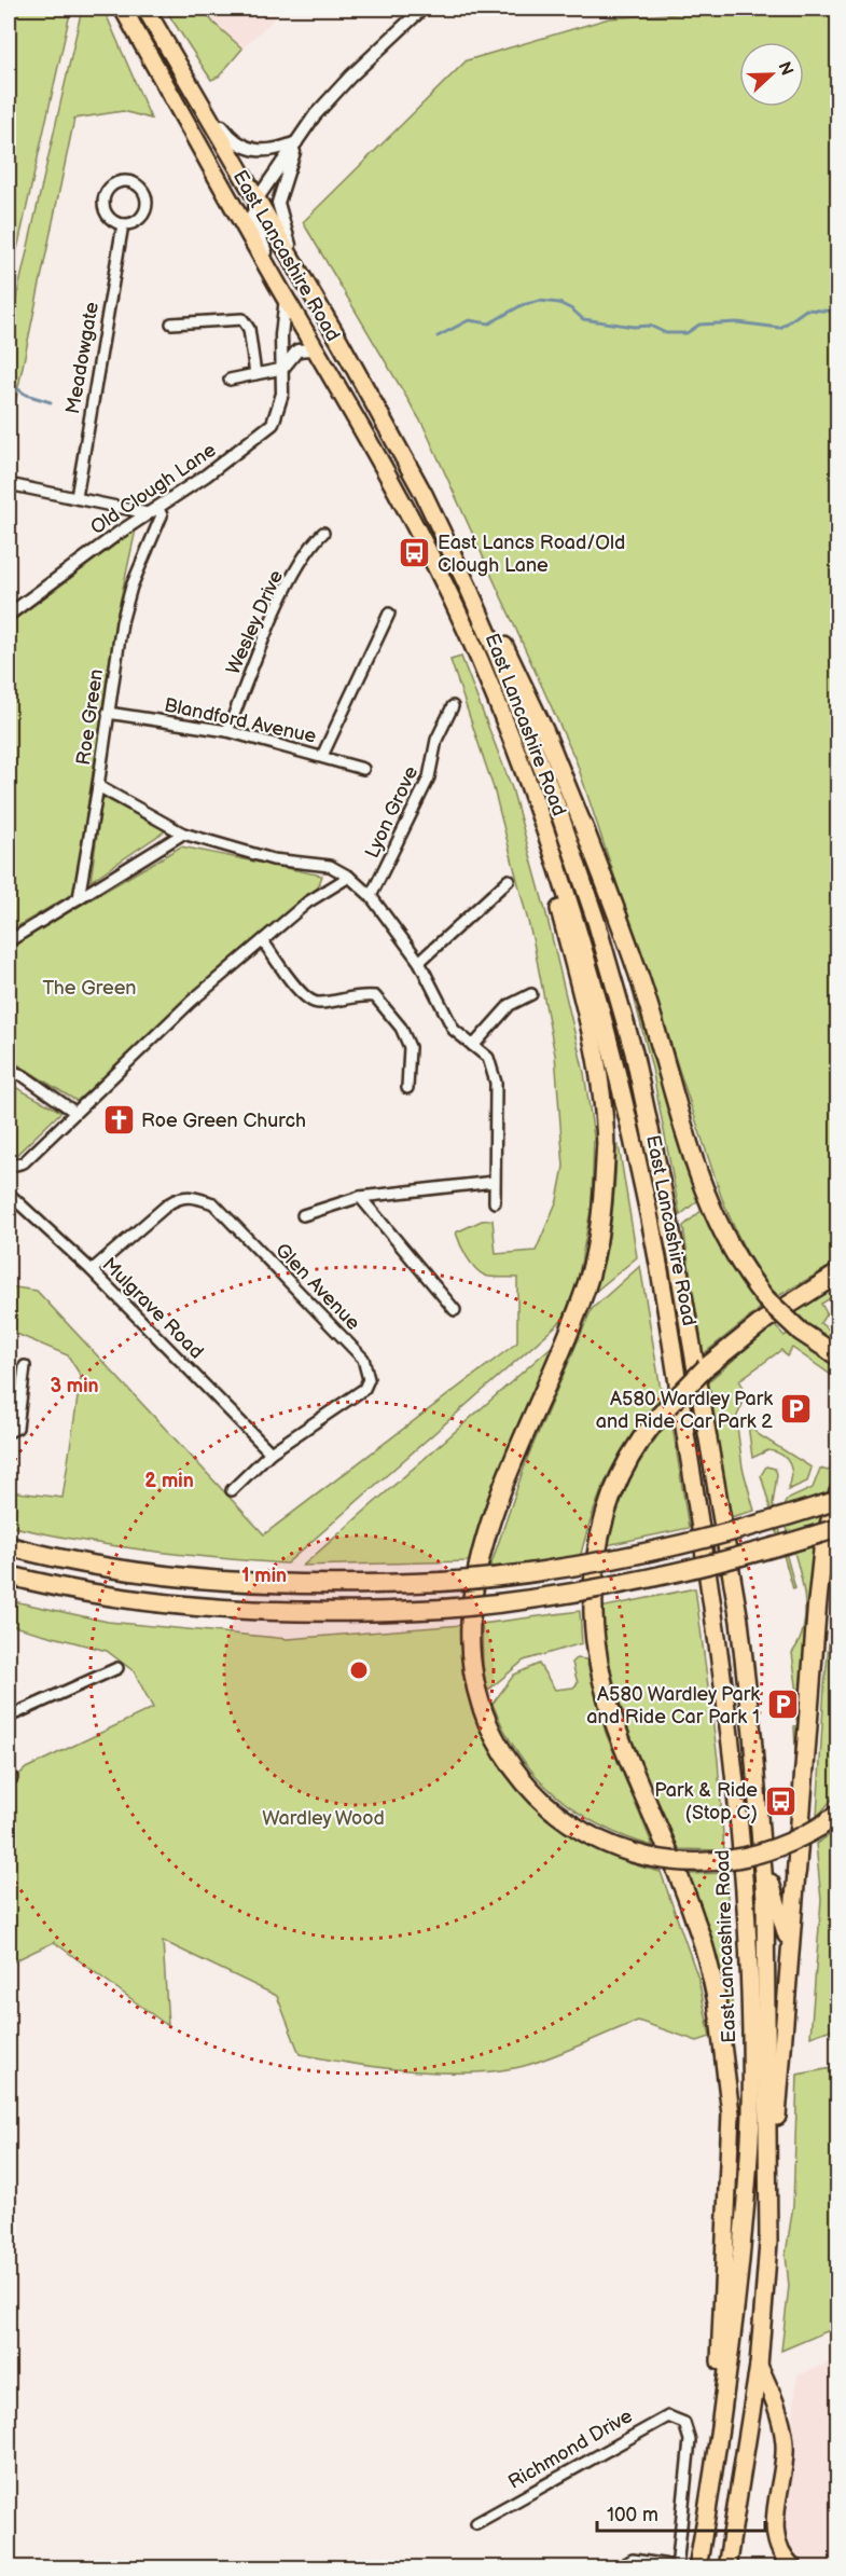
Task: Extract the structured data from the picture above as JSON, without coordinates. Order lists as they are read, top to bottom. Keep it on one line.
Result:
{"streets":{"highway":["East Lancashire Road"],"street":["Meadowgate","Old Clough Lane","Wesley Drive","Roe Green","Blandford Avenue","Lyon Grove","Glen Avenue","Mulgrave Road","Richmond Drive"]},"crossings":[["East Lancashire Road","Old Clough Lane"],["Old Clough Lane","Roe Green"],["Wesley Drive","Blandford Avenue"],["Roe Green","Blandford Avenue"],["Roe Green","Lyon Grove"],["Glen Avenue","Mulgrave Road"]],"parks":["The Green","Wardley Wood"],"places":{"bus stop":["East Lancs Road/Old Clough Lane","Park & Ride (Stop C)"],"church":["Roe Green Church"],"parking":["A580 Wardley Park and Ride Car Park 2","A580 Wardley Park and Ride Car Park 1"]},"scale_bar":"100 m","north":"right","rings":["3 min","2 min","1 min"]}
